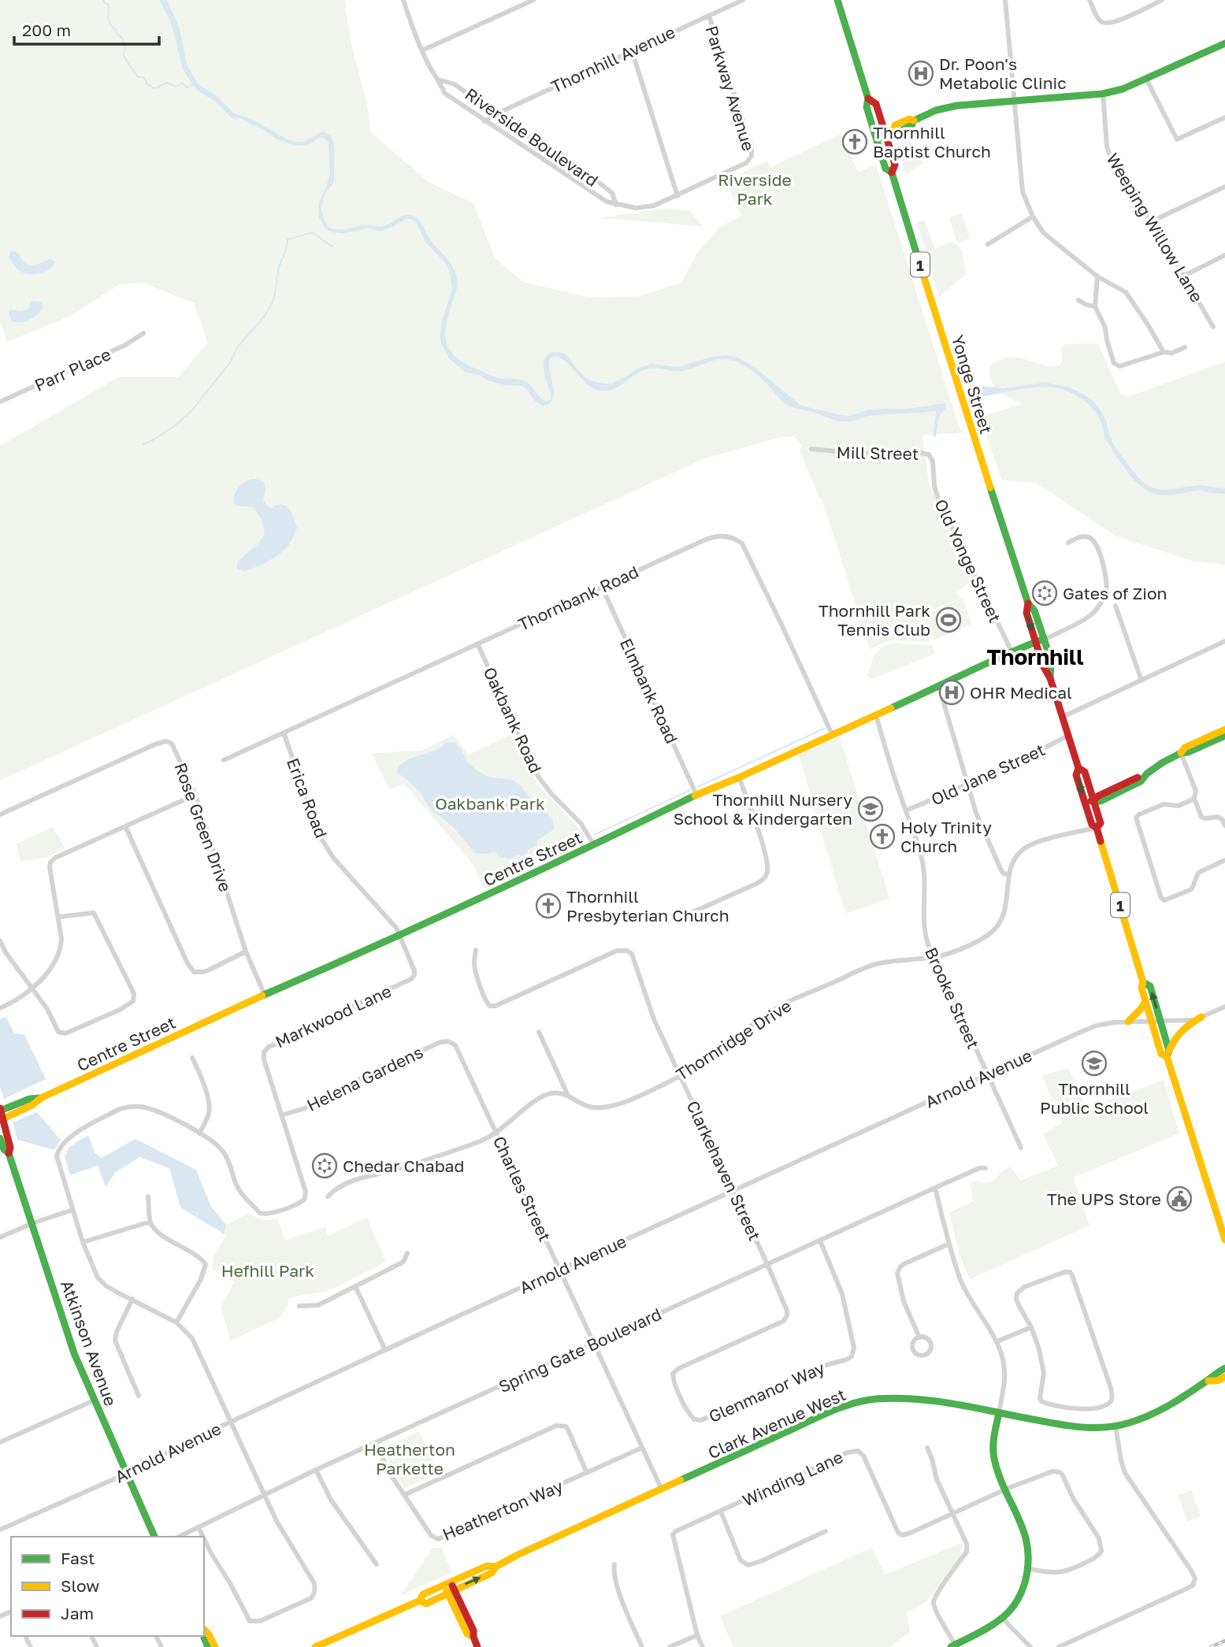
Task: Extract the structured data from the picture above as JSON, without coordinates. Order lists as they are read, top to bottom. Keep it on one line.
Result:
{"streets":{"main road":["1","Yonge Street","Centre Street","Atkinson Avenue","Clark Avenue West"],"street":["Thornhill Avenue","Parkway Avenue","Riverside Boulevard","Weeping Willow Lane","Parr Place","Mill Street","Old Yonge Street","Thornbank Road","Elmbank Road","Oakbank Road","Old Jane Street","Erica Road","Rose Green Drive","Brooke Street","Markwood Lane","Thornridge Drive","Helena Gardens","Arnold Avenue","Clarkehaven Street","Charles Street","Spring Gate Boulevard","Glenmanor Way","Winding Lane","Heatherton Way"]},"crossings":[["Thornhill Avenue","Parkway Avenue"],["Thornhill Avenue","Riverside Boulevard"],["Parkway Avenue","Riverside Boulevard"],["Yonge Street","Old Jane Street"],["Yonge Street","Centre Street"],["Yonge Street","Thornridge Drive"],["Yonge Street","Arnold Avenue"],["Mill Street","Old Yonge Street"],["Old Yonge Street","Centre Street"],["Thornbank Road","Elmbank Road"],["Thornbank Road","Oakbank Road"],["Thornbank Road","Erica Road"],["Thornbank Road","Centre Street"],["Elmbank Road","Centre Street"],["Oakbank Road","Centre Street"],["Old Jane Street","Brooke Street"],["Erica Road","Centre Street"],["Erica Road","Markwood Lane"],["Rose Green Drive","Centre Street"],["Centre Street","Brooke Street"],["Centre Street","Markwood Lane"],["Centre Street","Atkinson Avenue"],["Brooke Street","Thornridge Drive"],["Brooke Street","Arnold Avenue"],["Markwood Lane","Helena Gardens"],["Thornridge Drive","Clarkehaven Street"],["Thornridge Drive","Charles Street"],["Helena Gardens","Charles Street"],["Arnold Avenue","Clarkehaven Street"],["Arnold Avenue","Charles Street"],["Arnold Avenue","Atkinson Avenue"],["Clarkehaven Street","Spring Gate Boulevard"],["Clarkehaven Street","Glenmanor Way"],["Charles Street","Spring Gate Boulevard"],["Charles Street","Clark Avenue West"],["Charles Street","Heatherton Way"],["Spring Gate Boulevard","Glenmanor Way"],["Spring Gate Boulevard","Heatherton Way"]],"districts":["Thornhill"],"parks":["Riverside Park","Oakbank Park","Hefhill Park","Heatherton Parkette"],"places":{"hospital":["Dr. Poon's Metabolic Clinic","OHR Medical"],"church":["Thornhill Baptist Church","Holy Trinity Church","Thornhill Presbyterian Church"],"synagogue":["Gates of Zion","Chedar Chabad"],"sports":["Thornhill Park Tennis Club"],"school or university":["Thornhill Nursery School & Kindergarten","Thornhill Public School"],"public building":["The UPS Store"]},"legend":["Fast","Slow","Jam"],"scale_bar":"200 m"}
